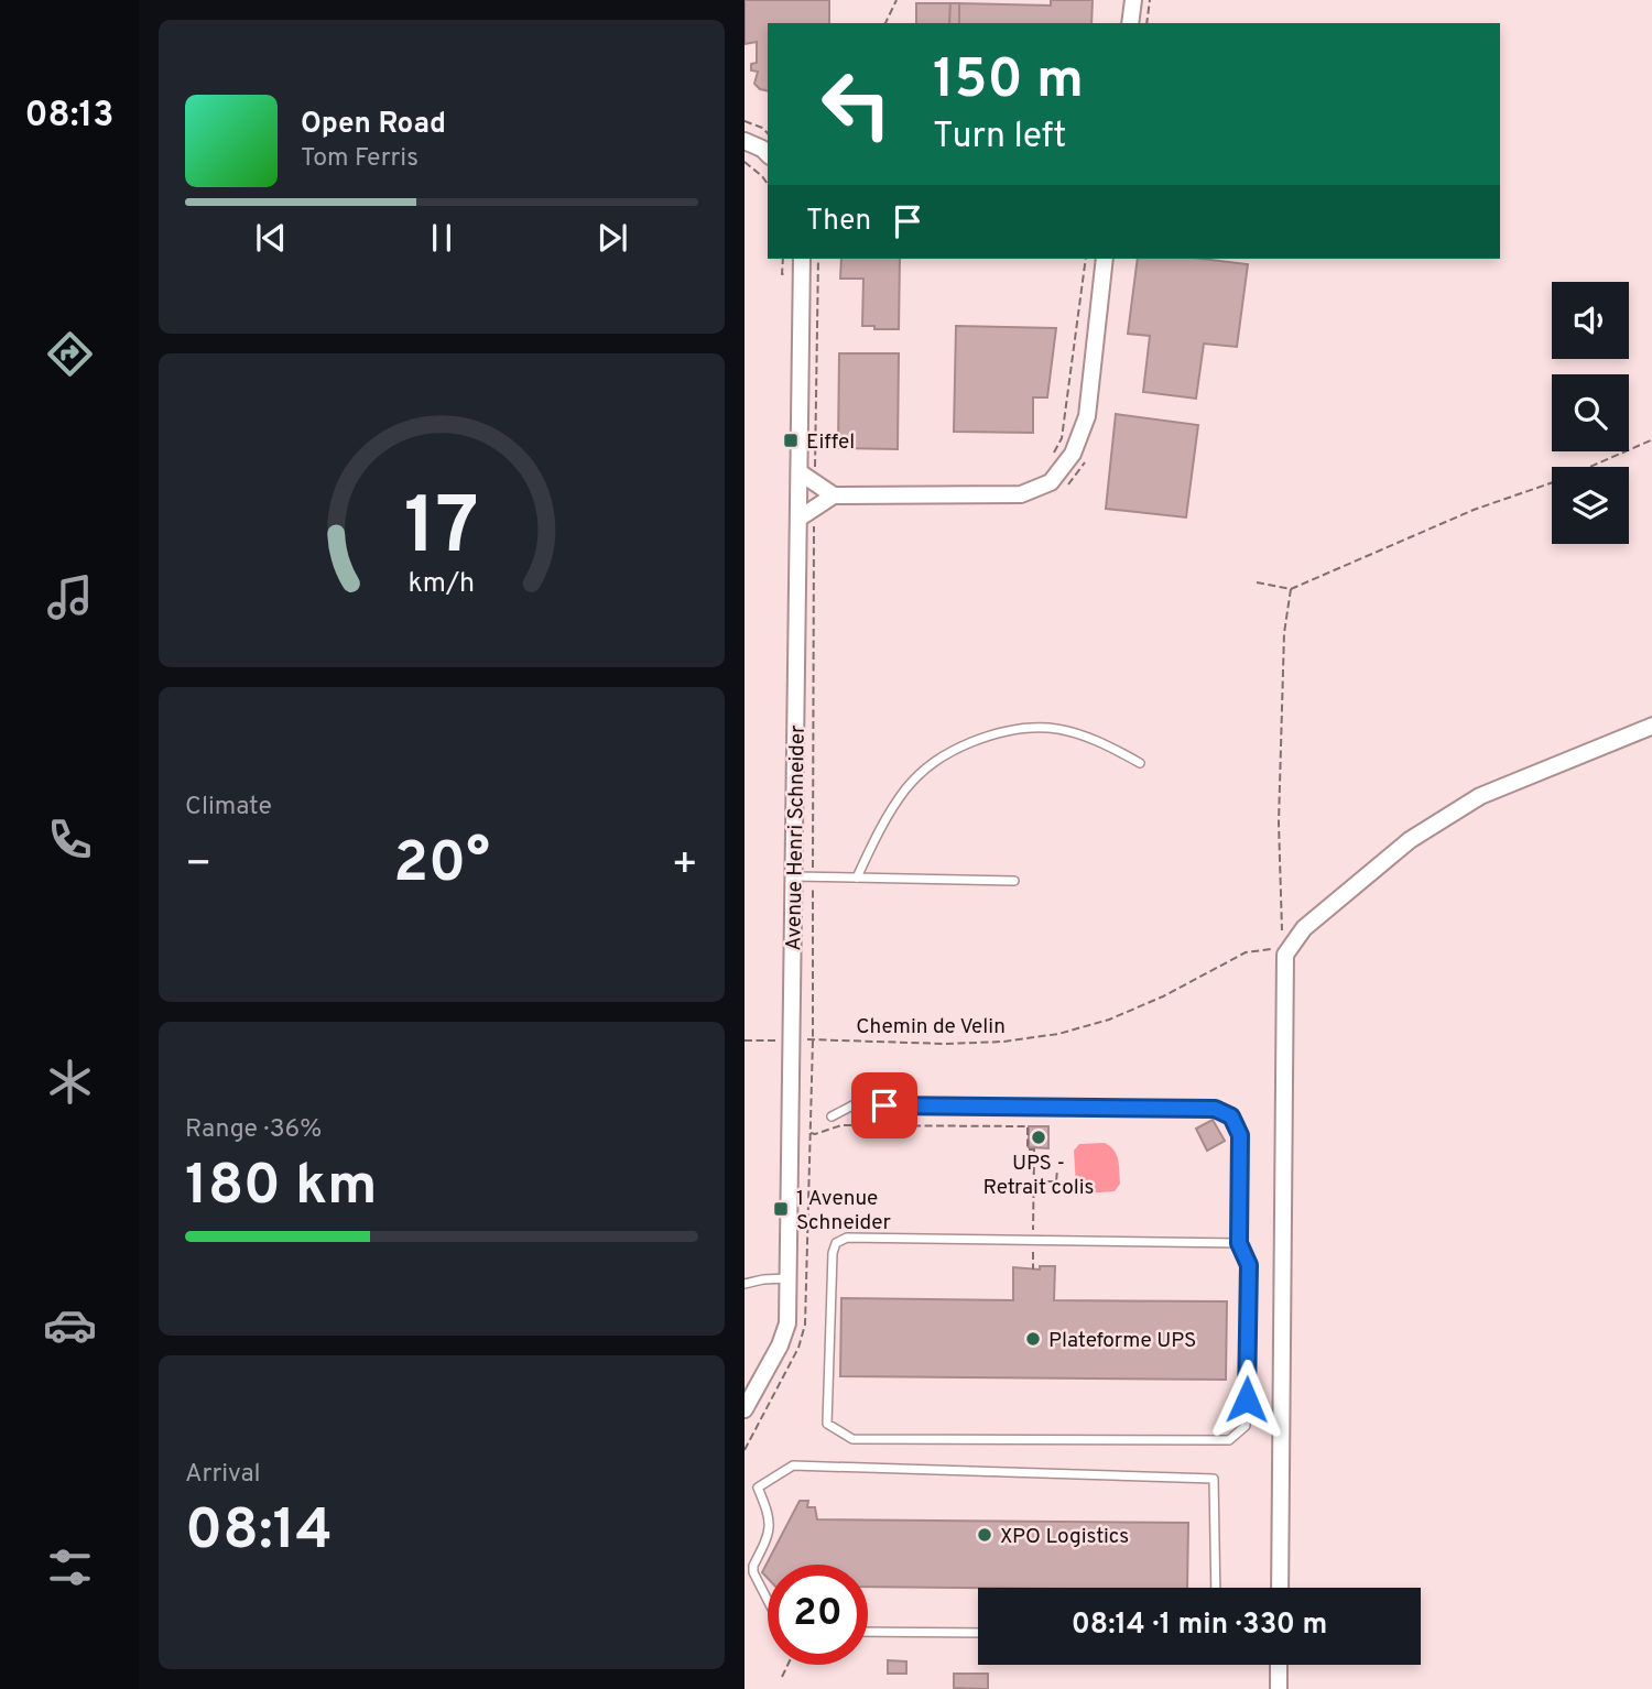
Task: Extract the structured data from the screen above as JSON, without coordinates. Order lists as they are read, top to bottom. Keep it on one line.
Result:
{"streets":{"street":["Avenue Henri Schneider"],"path":["Chemin de Velin"]},"crossings":[["Avenue Henri Schneider","Chemin de Velin"]],"places":{"transit":["Eiffel","1 Avenue Schneider"],"other":["UPS - Retrait colis","Plateforme UPS","XPO Logistics"]},"page":{"tabs":"08:13","turn":["150 m","Turn left"],"song":["Open Road","Tom Ferris"],"then":"Then","tile":["Climate",["Range · 36%","180 km"],["Arrival","08:14"]],"heat":["−","20°","+"],"limit":"20","trip":"08:14 · 1 min · 330 m","gauge":["17","km/h"]}}
